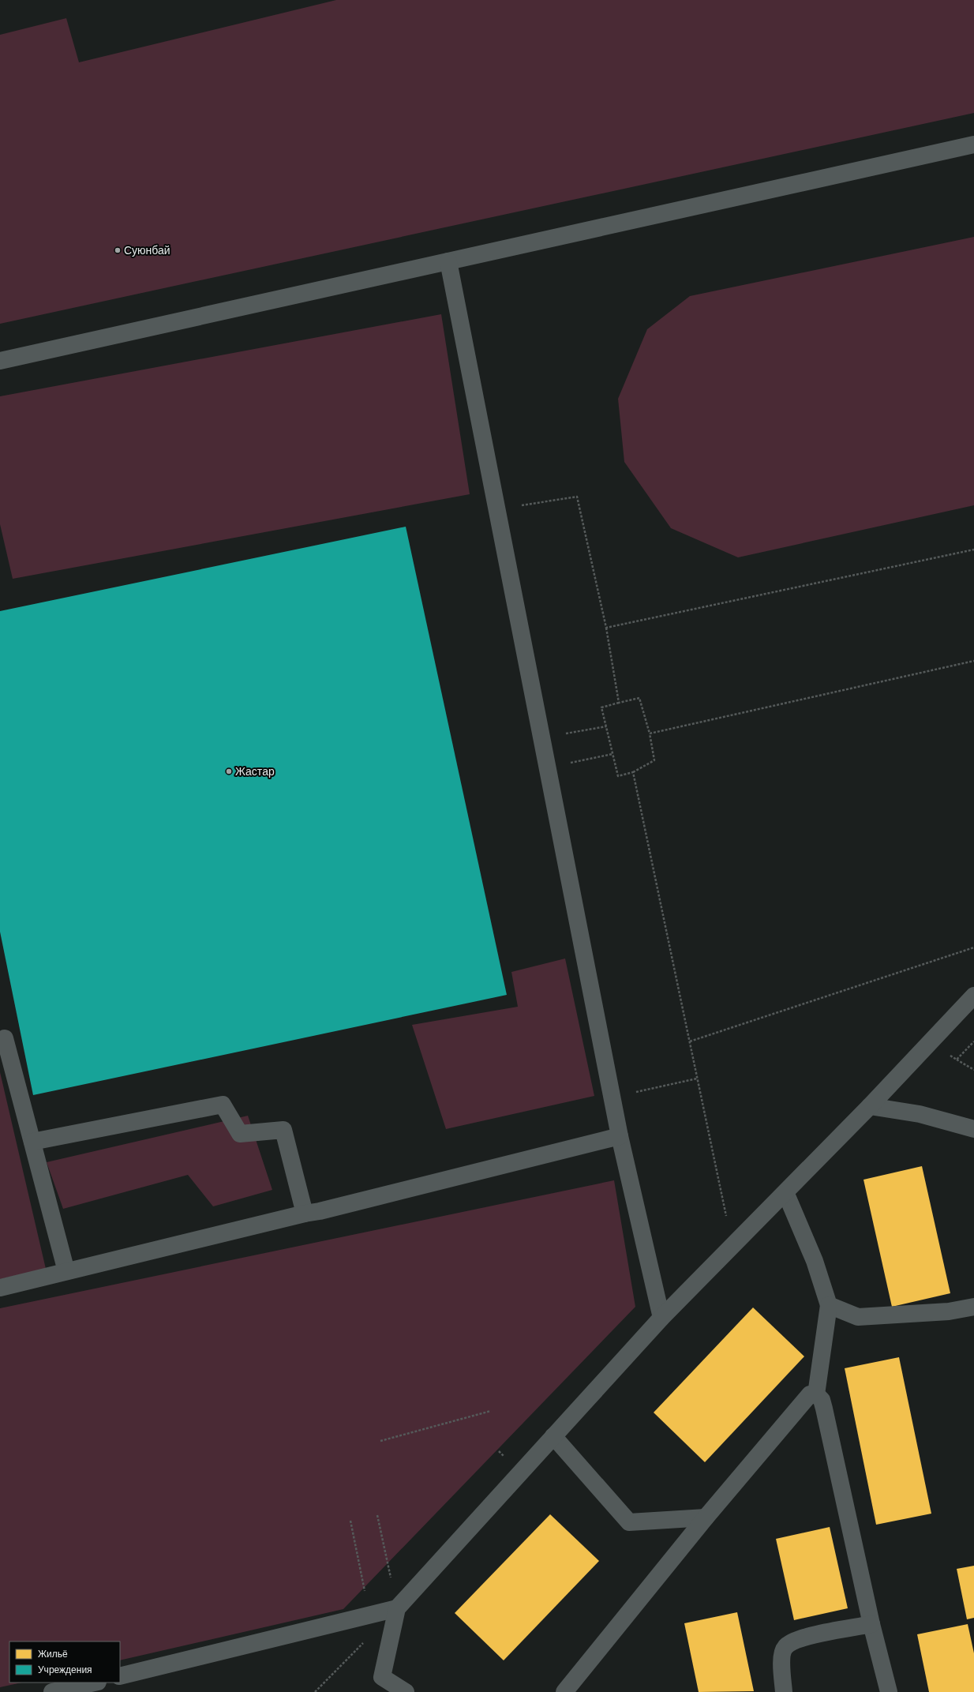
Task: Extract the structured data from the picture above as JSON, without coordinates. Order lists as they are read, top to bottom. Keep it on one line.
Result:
{"places":["Суюнбай","Жастар"],"legend":["Жильё","Учреждения"]}
